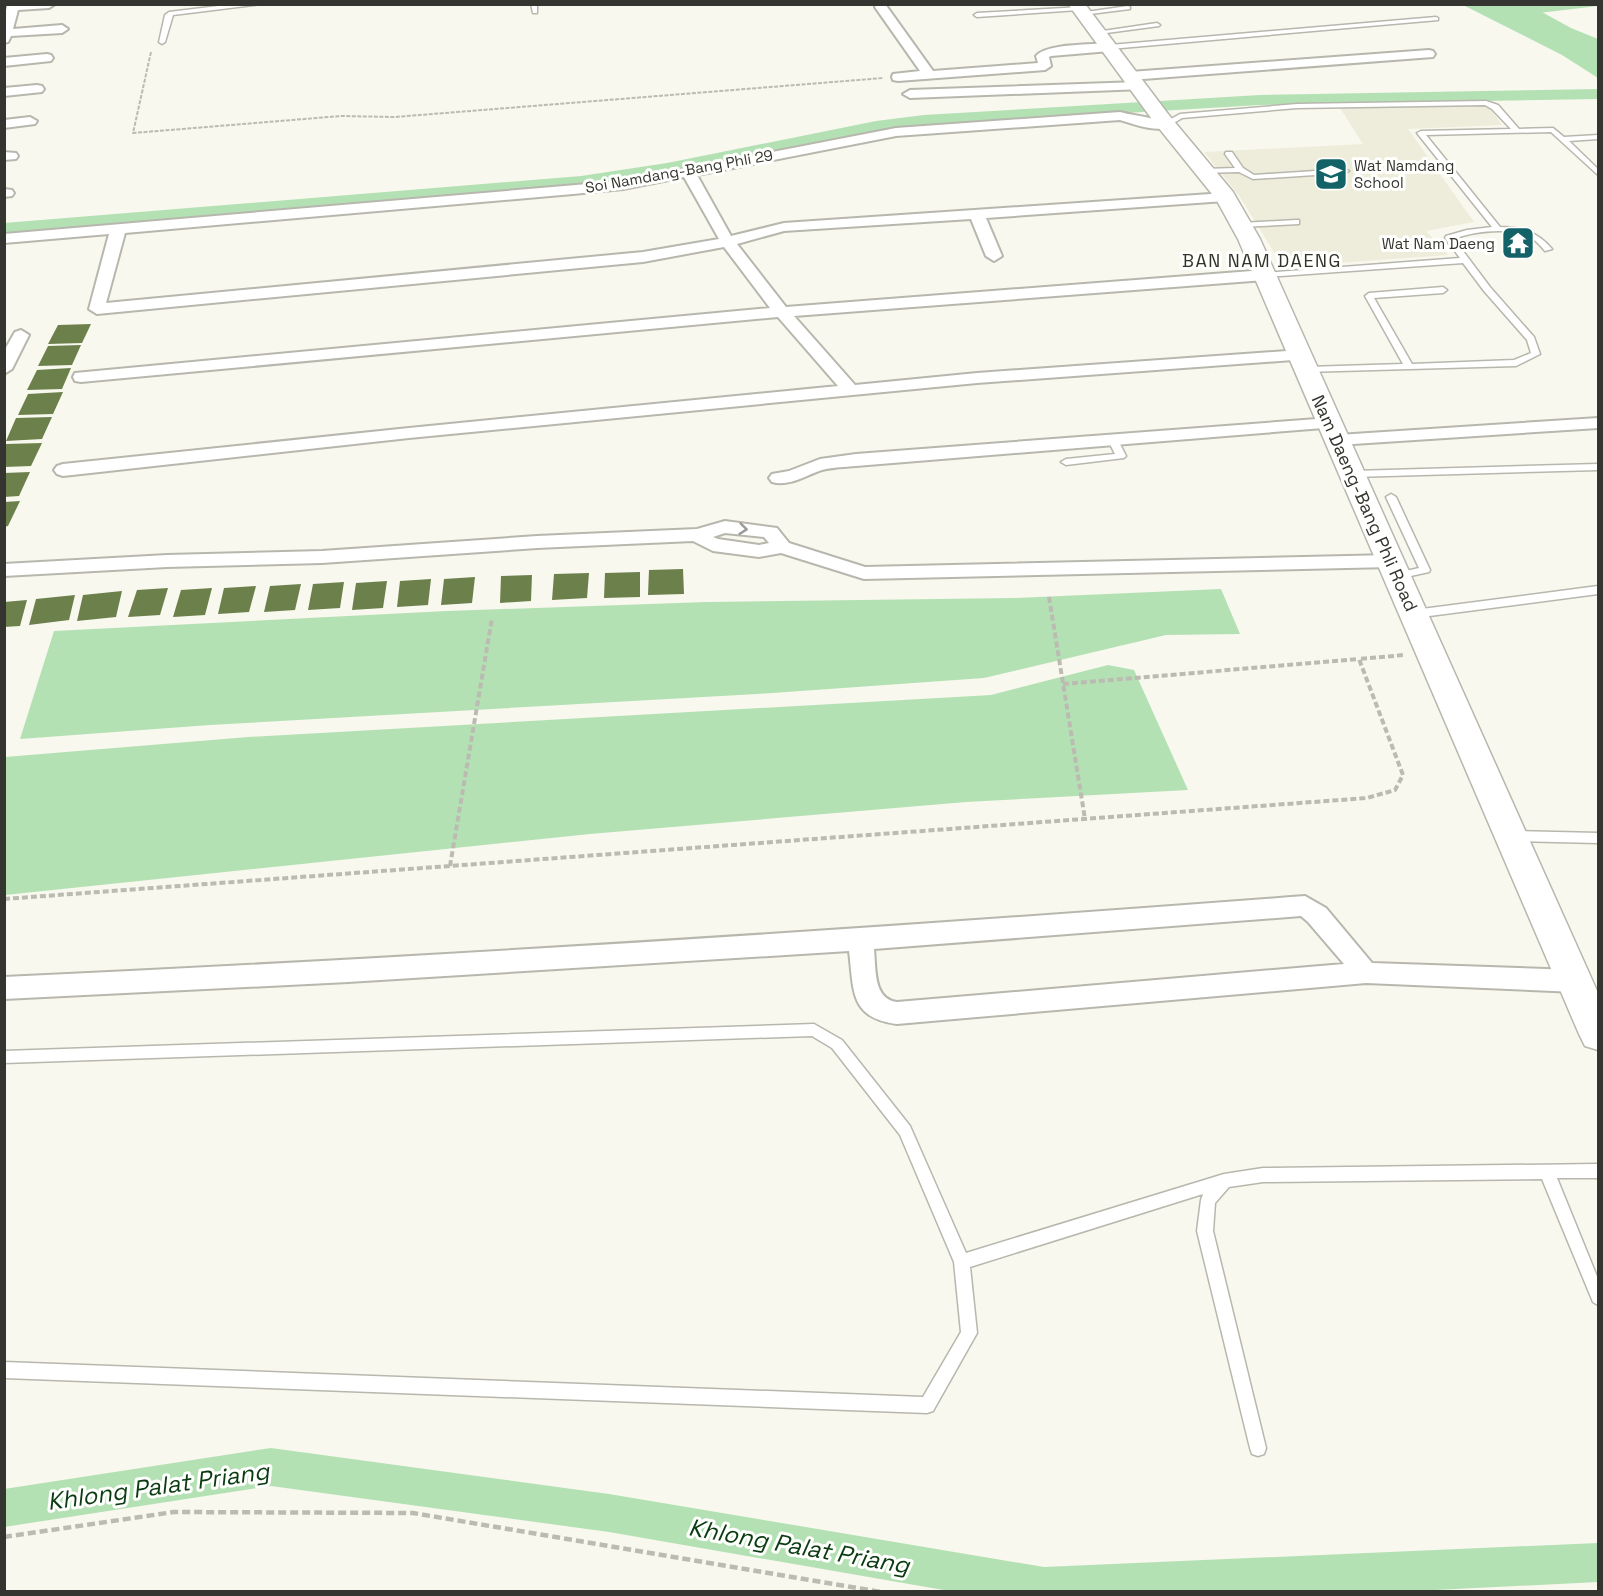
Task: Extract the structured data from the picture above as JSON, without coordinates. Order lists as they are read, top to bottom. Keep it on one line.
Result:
{"streets":{"main road":["Nam Daeng-Bang Phli Road"],"street":["Soi Namdang-Bang Phli 29"]},"crossings":[["Soi Namdang-Bang Phli 29","Nam Daeng-Bang Phli Road"]],"districts":["BAN NAM DAENG"],"water":["Khlong Palat Priang"],"places":{"school or university":["Wat Namdang School"],"temple":["Wat Nam Daeng"]}}
